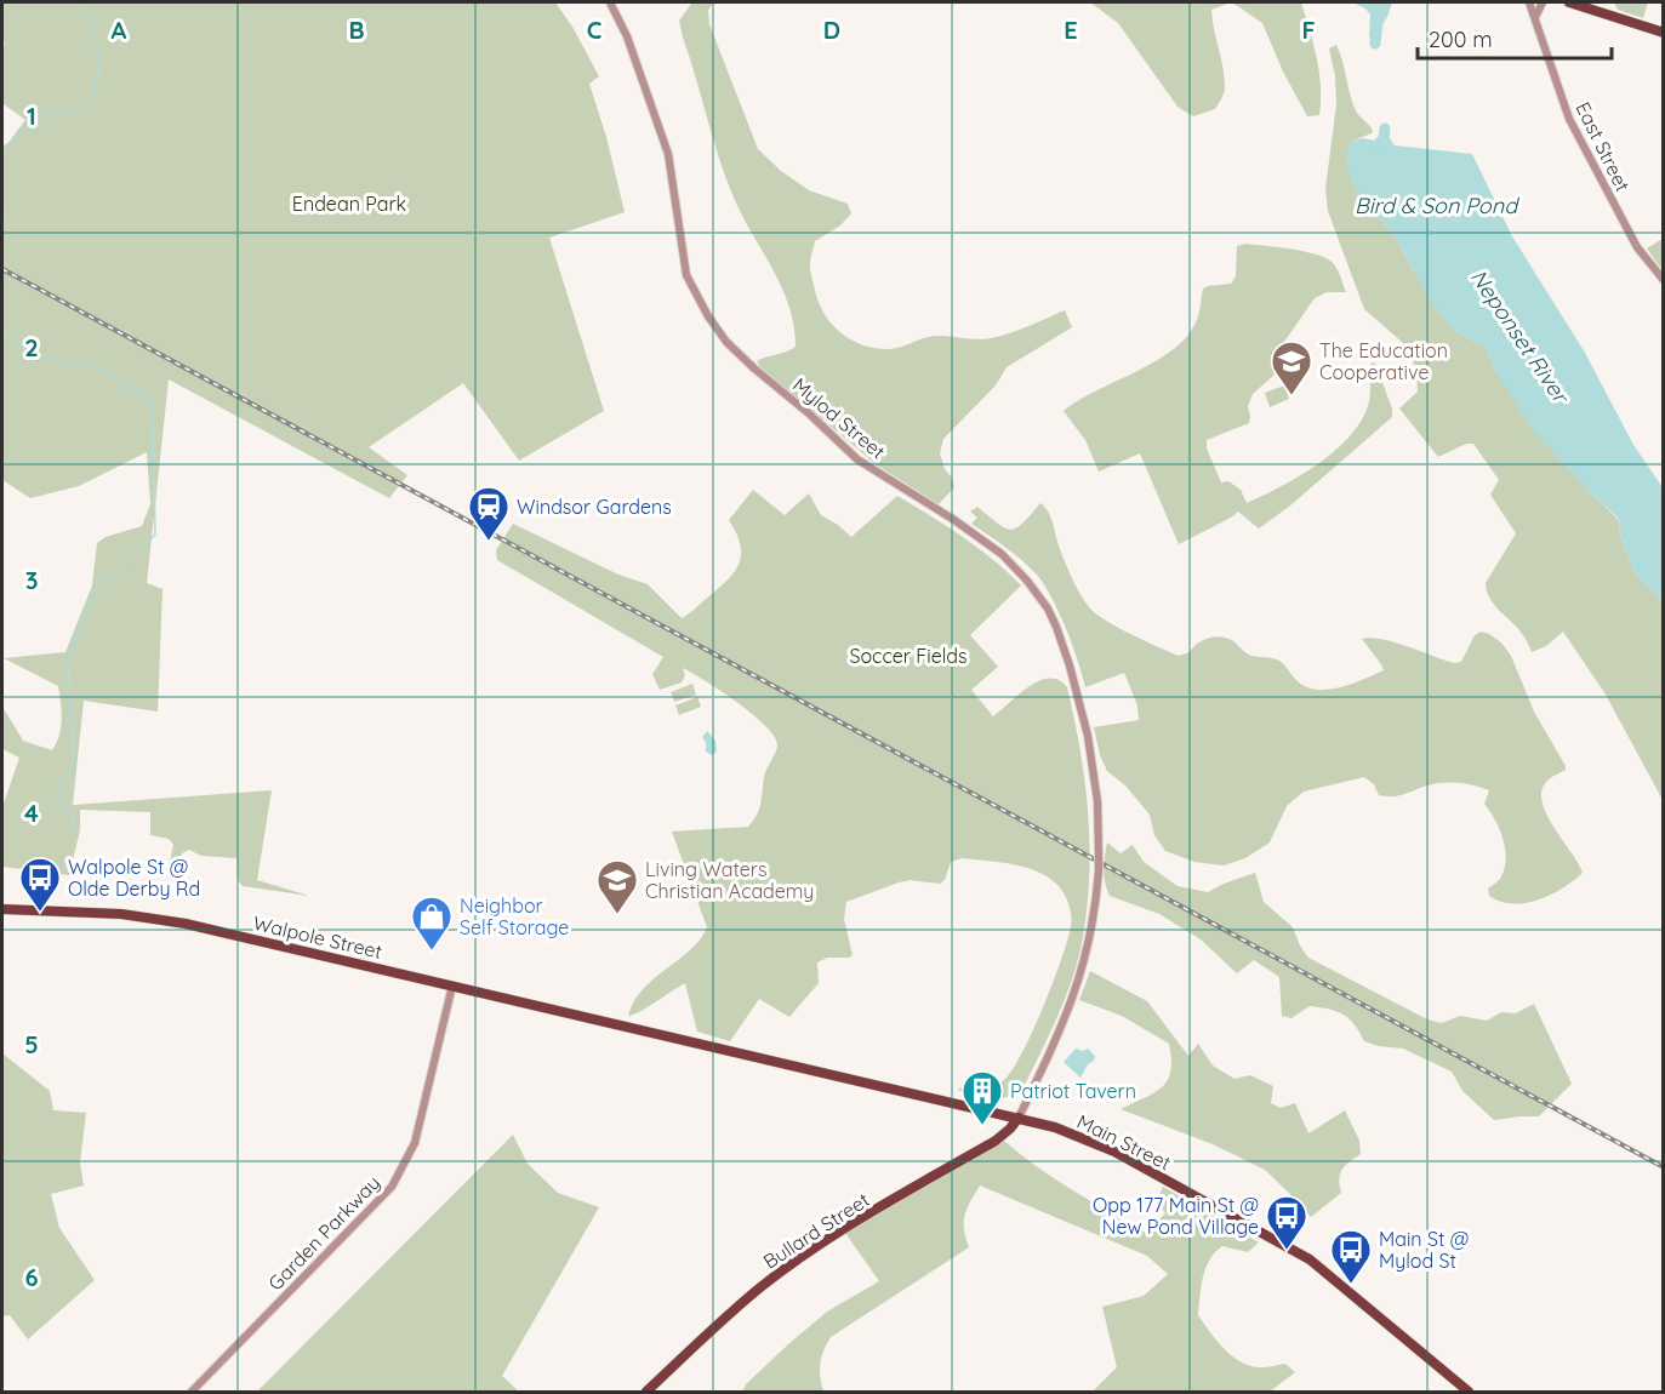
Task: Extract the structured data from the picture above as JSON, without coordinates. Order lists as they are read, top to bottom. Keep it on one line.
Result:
{"streets":{"main road":["Walpole Street","Main Street","Bullard Street"],"street":["East Street","Mylod Street","Garden Parkway"]},"crossings":[["Mylod Street","Main Street"],["Mylod Street","Bullard Street"],["Walpole Street","Main Street"],["Walpole Street","Garden Parkway"],["Main Street","Bullard Street"]],"water":["Bird & Son Pond","Neponset River"],"parks":["Endean Park","Soccer Fields"],"places":{"school or university":["The Education Cooperative","Living Waters Christian Academy"],"station":["Windsor Gardens"],"bus stop":["Walpole St @ Olde Derby Rd","Opp 177 Main St @ New Pond Village","Main St @ Mylod St"],"shop":["Neighbor Self Storage"],"building":["Patriot Tavern"]},"scale_bar":"200 m","grid":{"columns":["A","B","C","D","E","F"],"rows":["1","2","3","4","5","6"]}}
